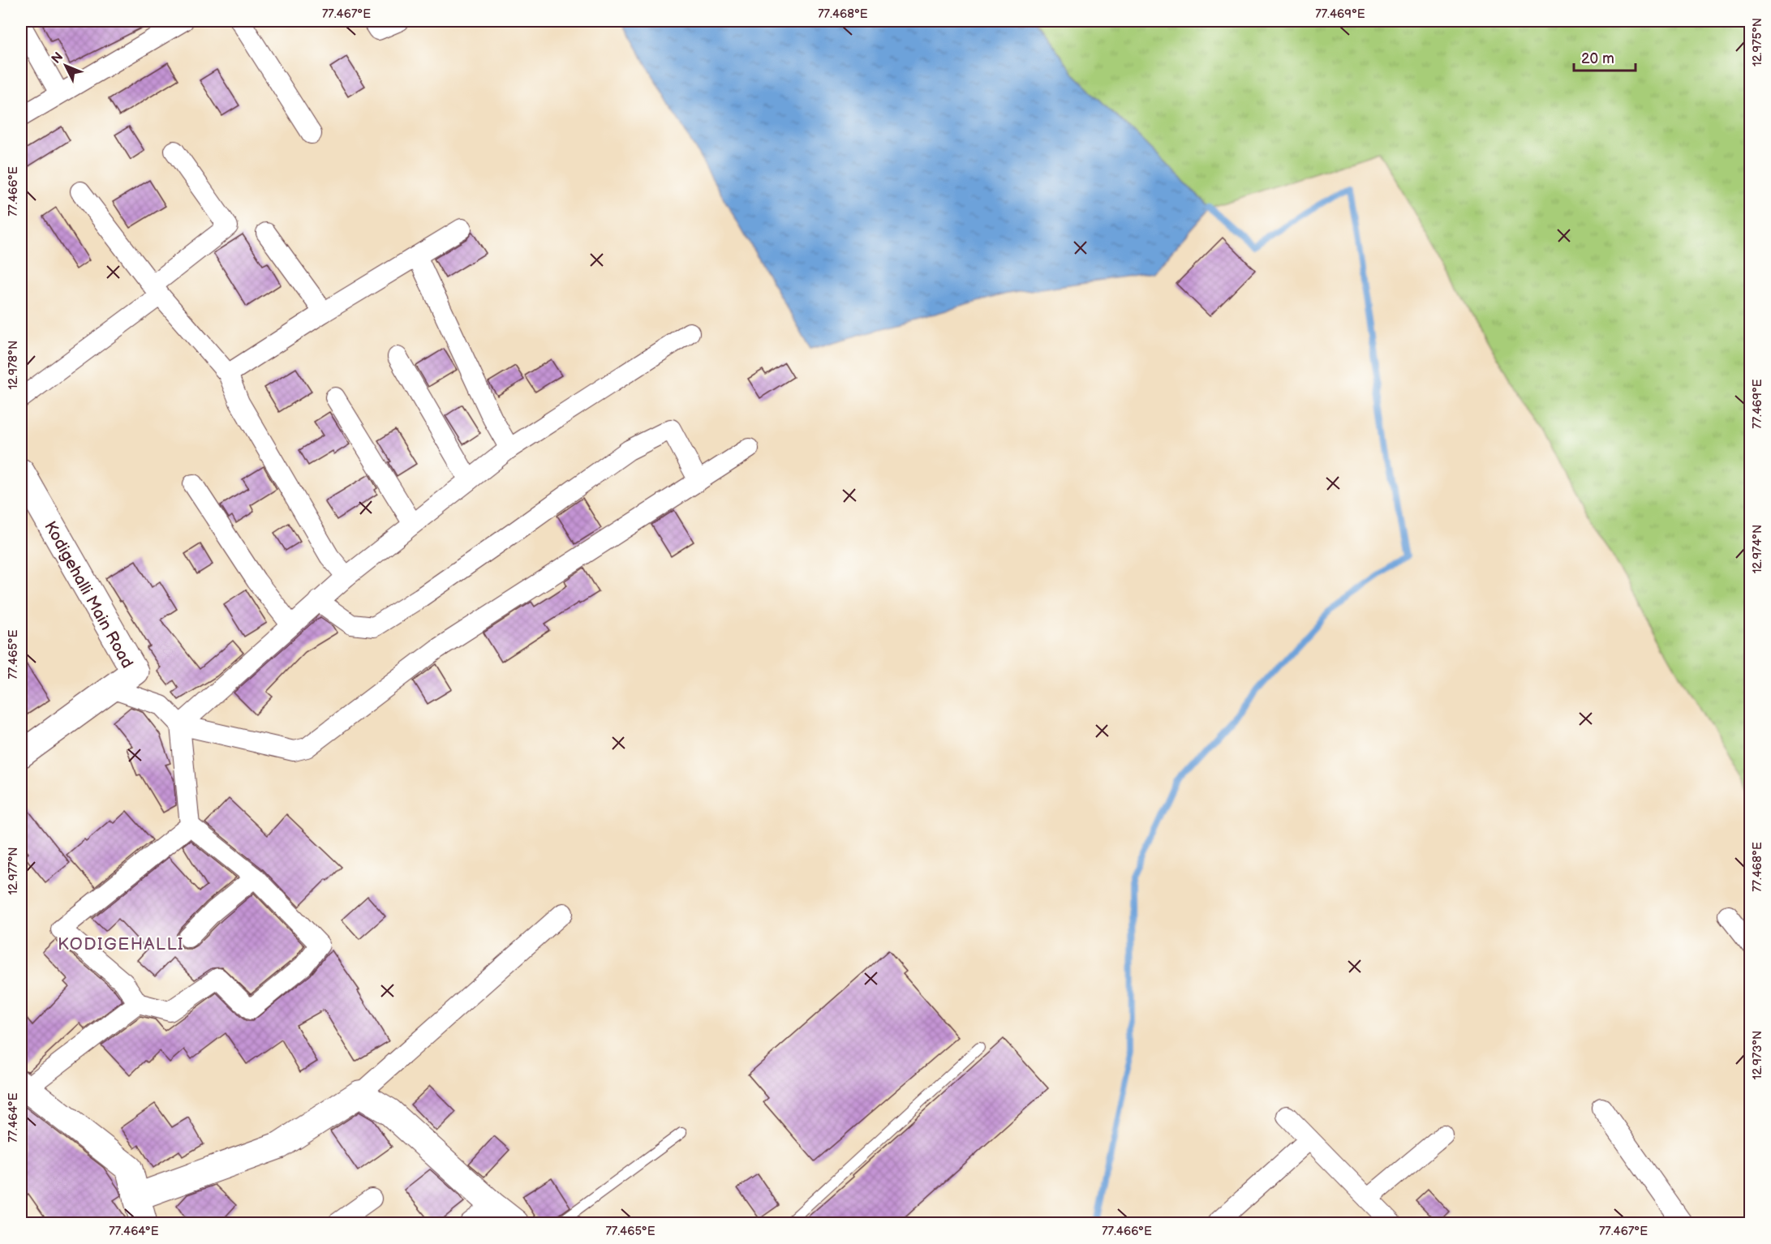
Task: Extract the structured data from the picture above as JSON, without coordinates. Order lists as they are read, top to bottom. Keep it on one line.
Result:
{"streets":{"street":["Kodigehalli Main Road"]},"districts":["KODIGEHALLI"],"scale_bar":"20 m","north":"top left","coordinates":["77.467°E","77.468°E","77.469°E","12.975°N","77.466°E","12.978°N","12.974°N","77.465°E","12.977°N","12.973°N","77.464°E"]}
